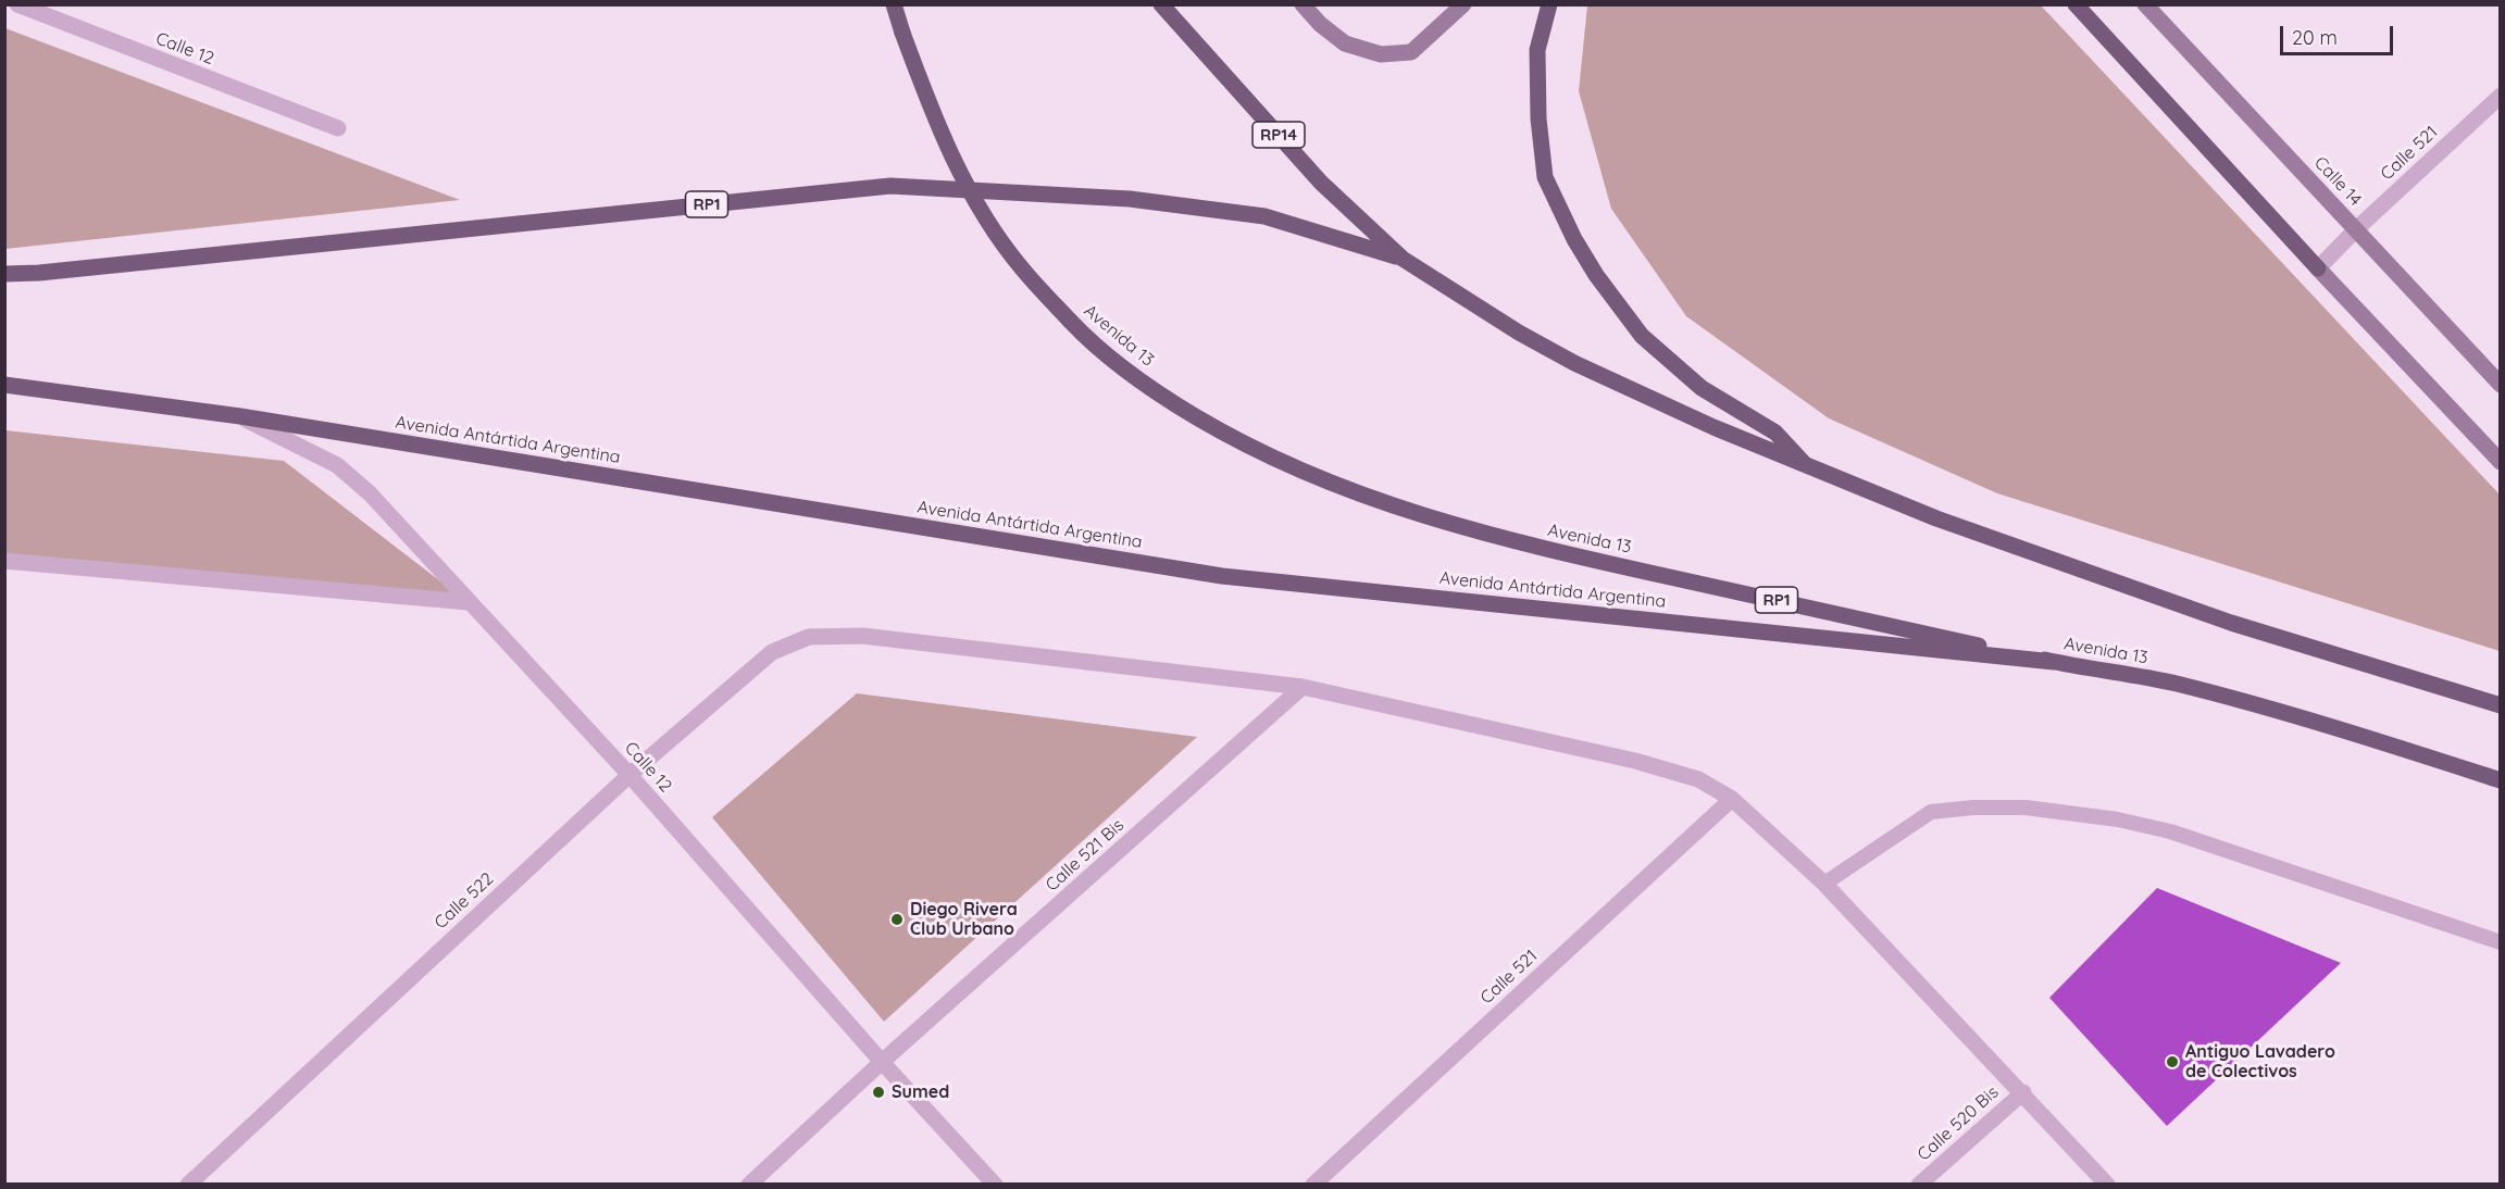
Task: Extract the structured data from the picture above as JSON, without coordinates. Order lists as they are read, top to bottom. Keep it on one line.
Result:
{"streets":{"main road":["RP14","RP1","Avenida 13","Avenida Antártida Argentina"],"street":["Calle 12","Calle 521","Calle 14","Calle 521 Bis","Calle 522","Calle 520 Bis"]},"crossings":[["Calle 12","Avenida Antártida Argentina"],["Calle 12","Calle 521 Bis"],["Calle 12","Calle 522"],["RP14","RP1"],["Calle 521","Calle 14"],["Avenida 13","Avenida Antártida Argentina"],["Calle 521 Bis","Calle 522"]],"places":["Diego Rivera Club Urbano","Antiguo Lavadero de Colectivos","Sumed"],"scale_bar":"20 m"}
